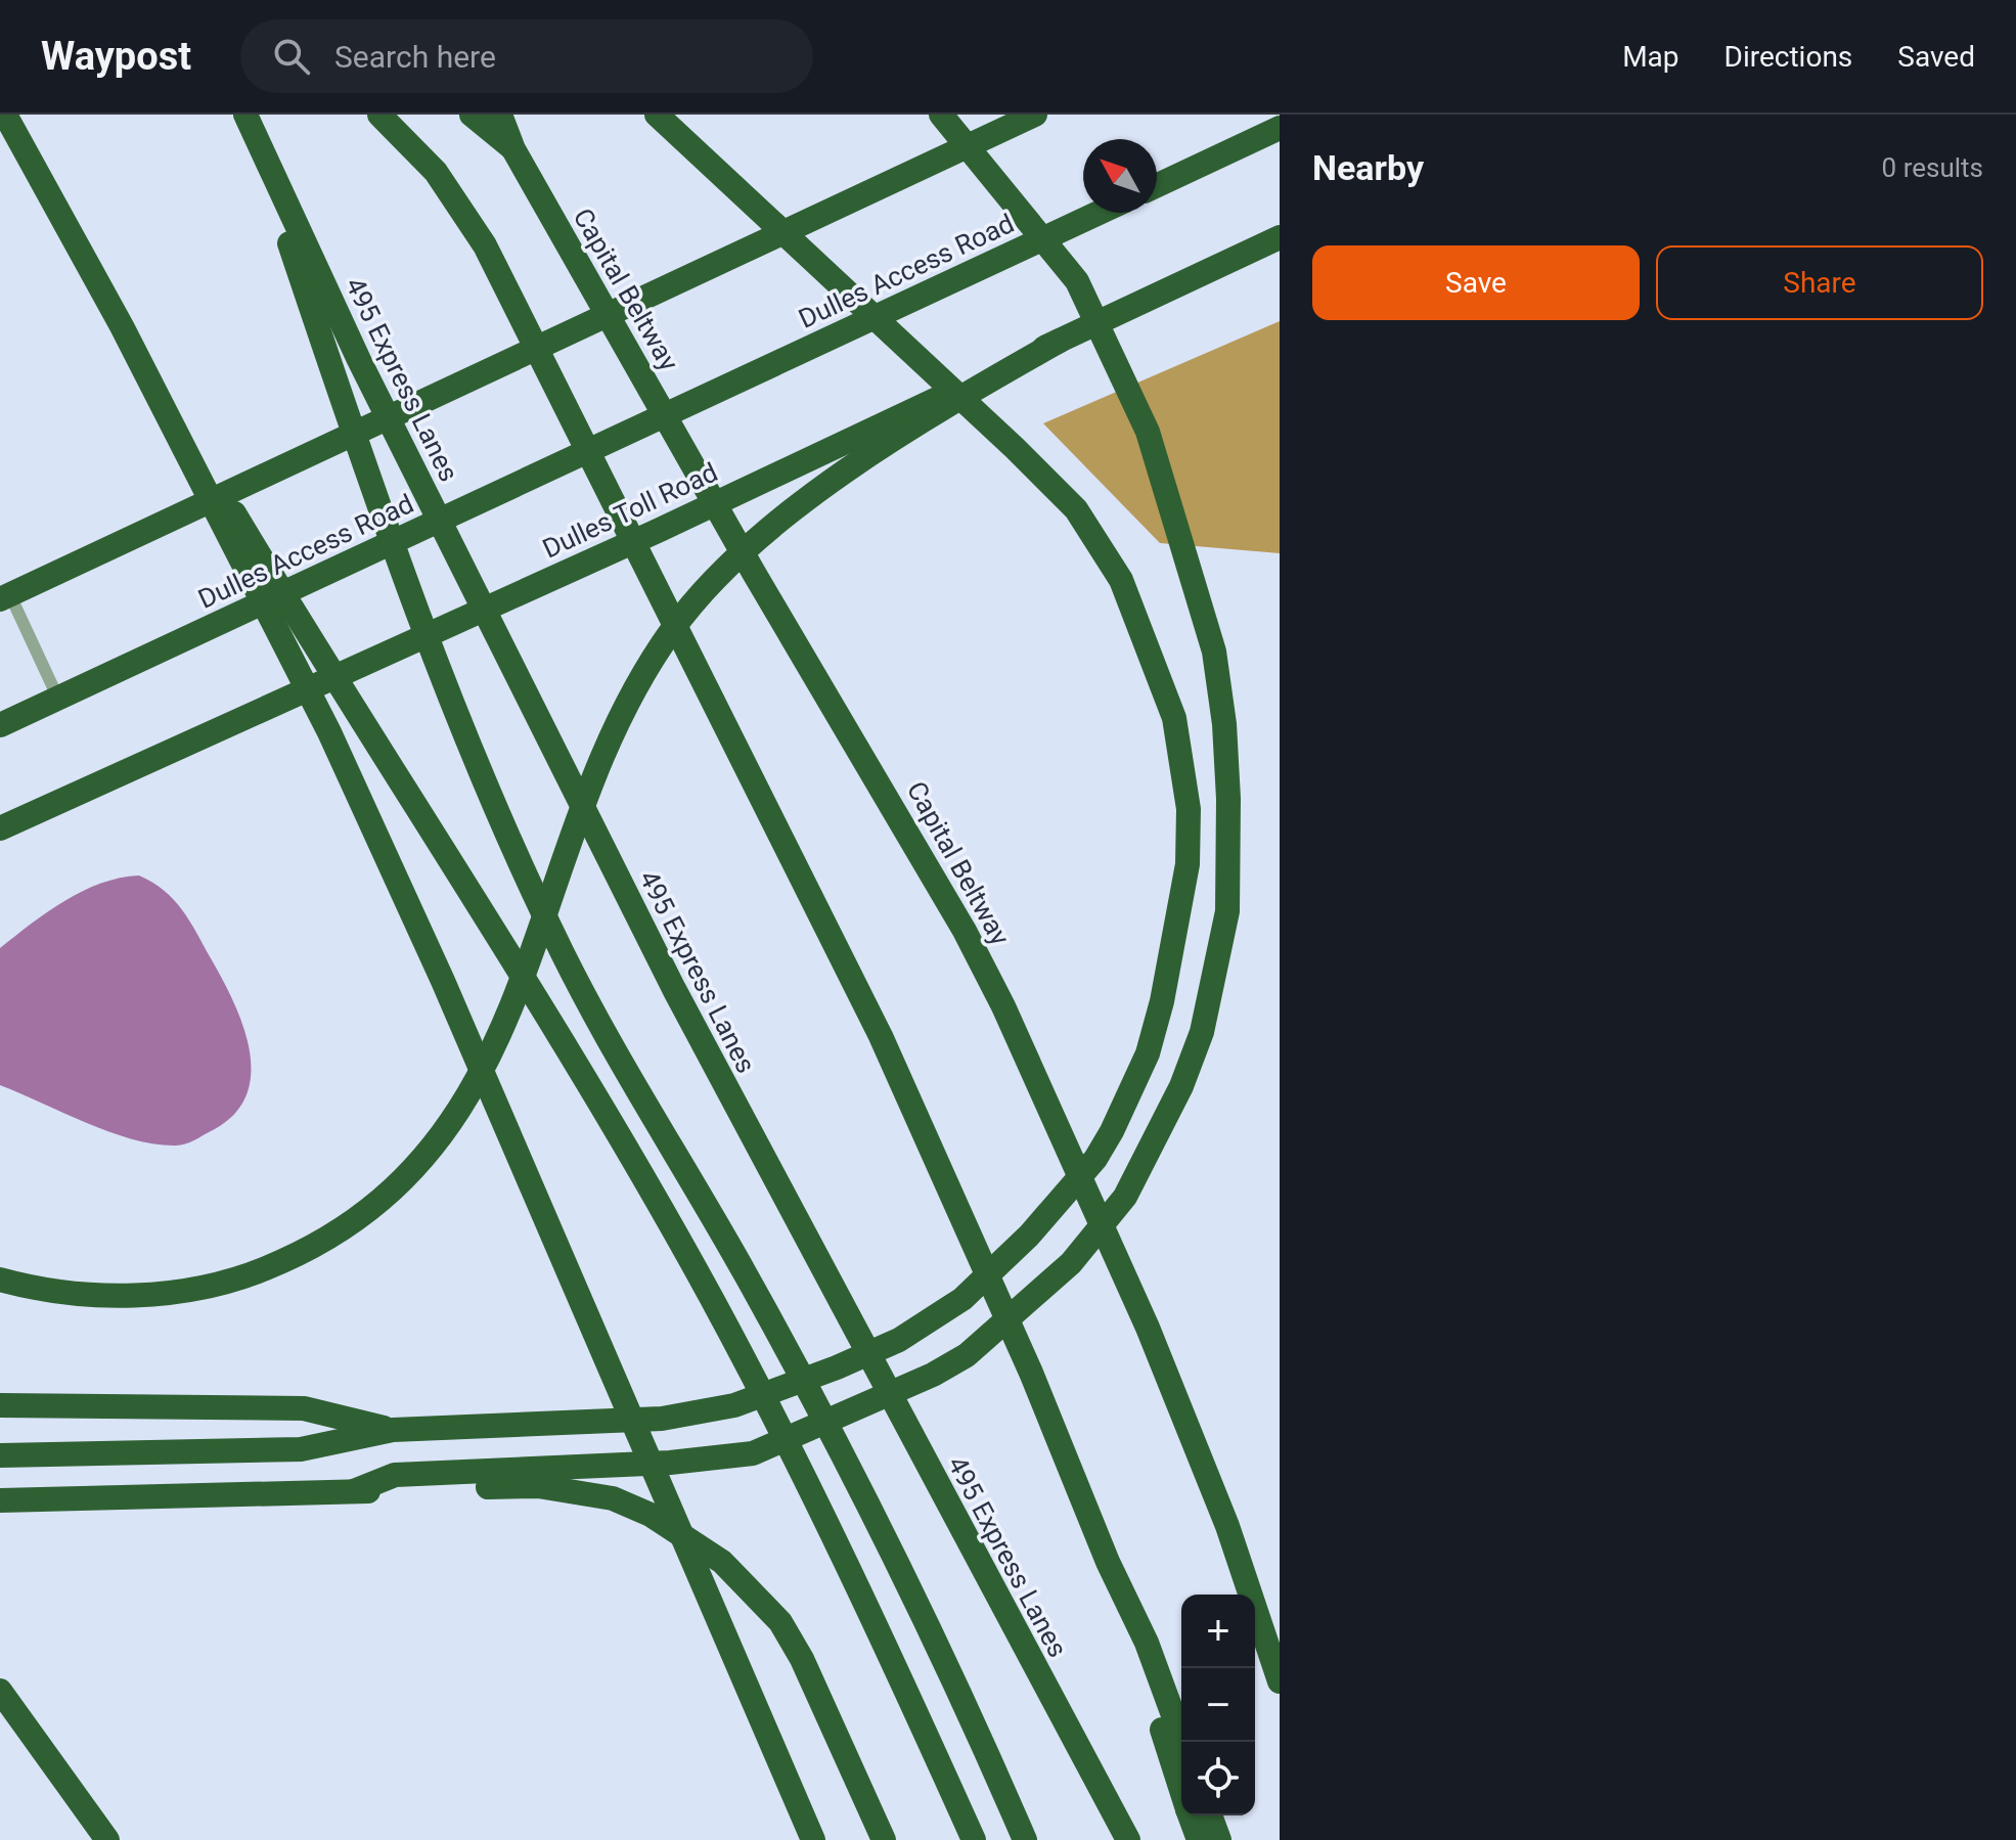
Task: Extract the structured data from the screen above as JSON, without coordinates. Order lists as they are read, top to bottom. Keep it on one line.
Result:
{"streets":{"highway":["Dulles Access Road","Capital Beltway","495 Express Lanes","Dulles Toll Road"]},"north":"top left","page":{"header":"Waypost","search":"Search here","nav":["Map","Directions","Saved"],"heading":["Nearby","0 results"],"buttons":["Save","Share"],"map_buttons":["+","−"]}}
